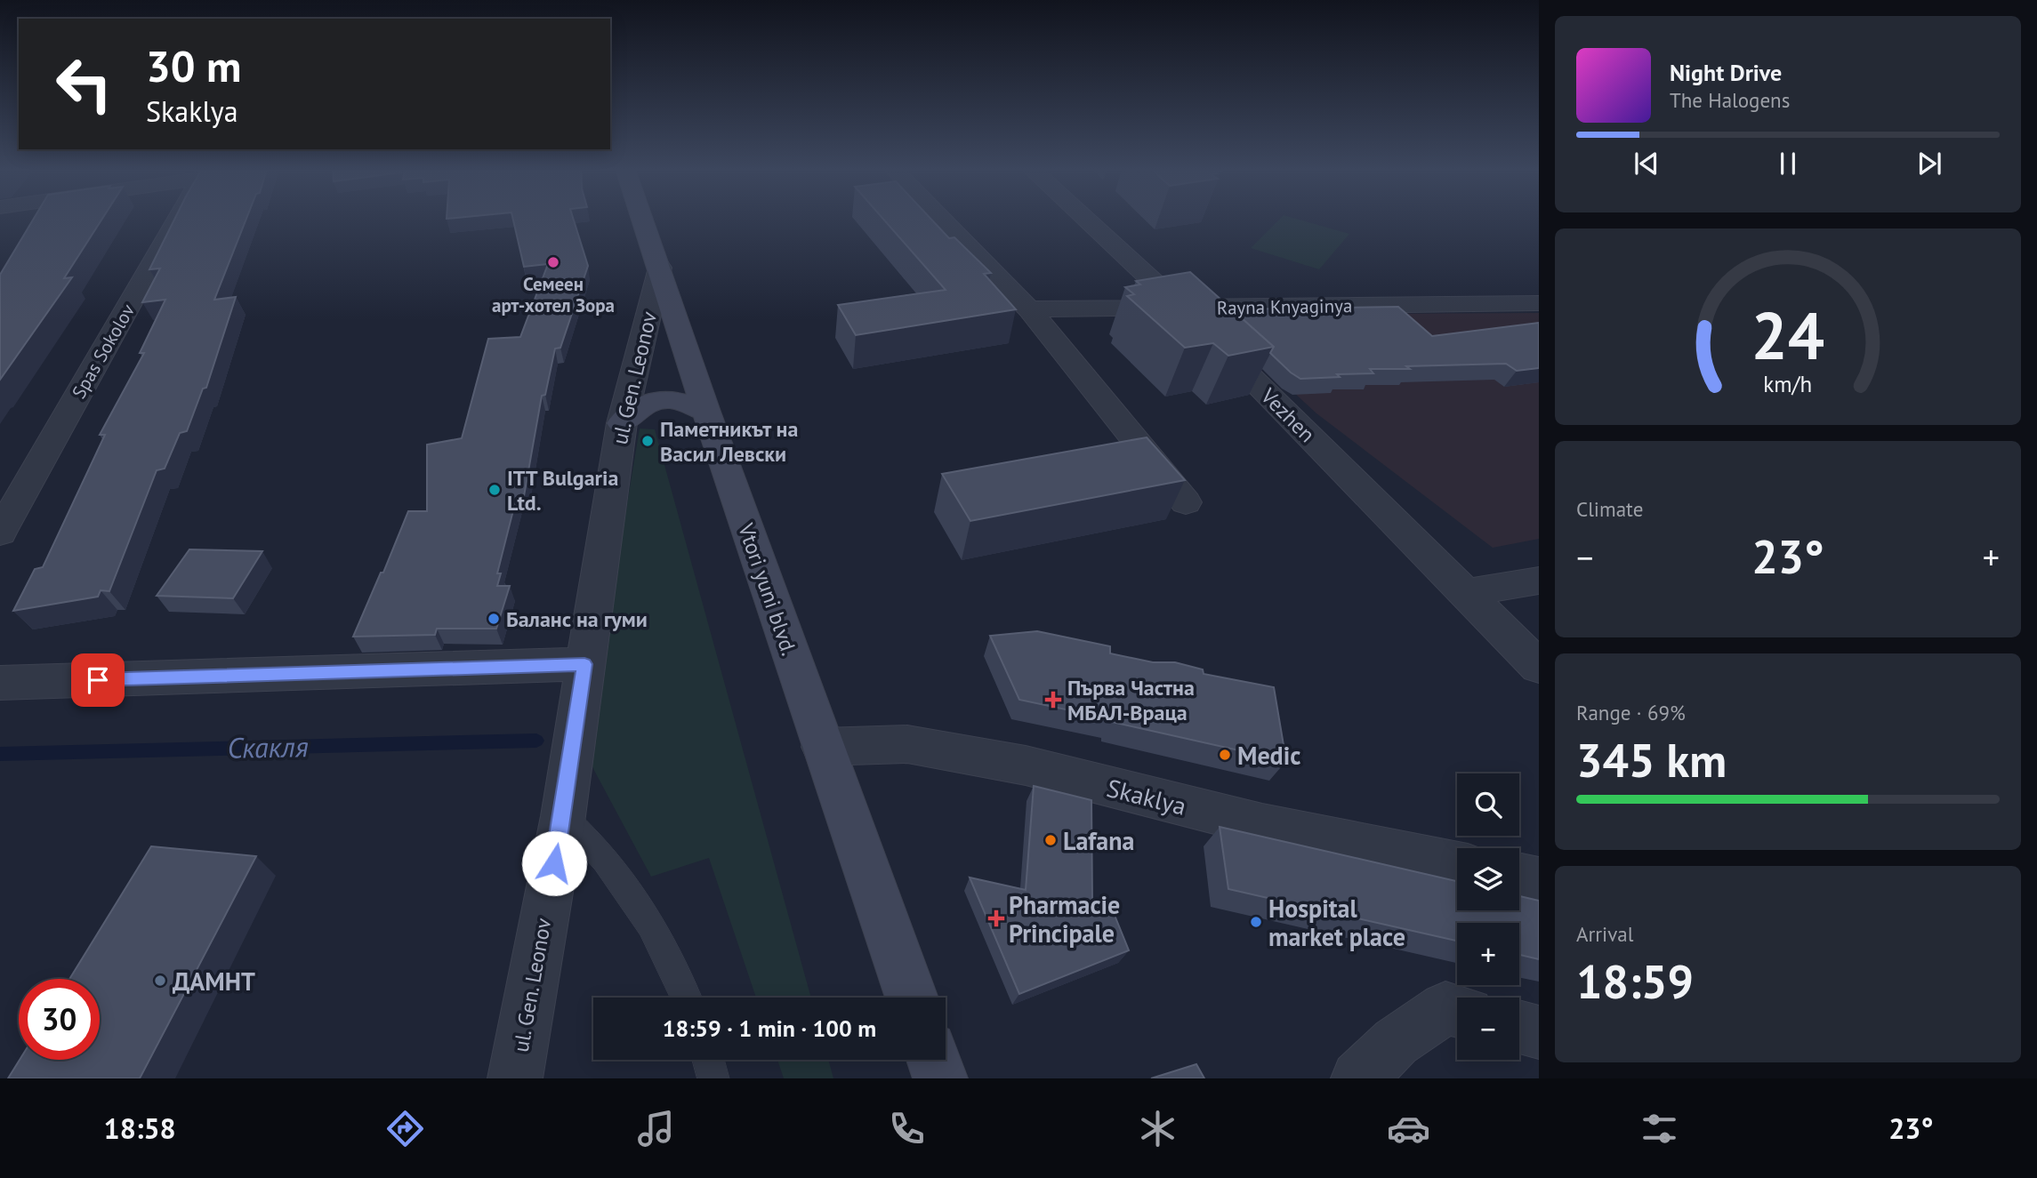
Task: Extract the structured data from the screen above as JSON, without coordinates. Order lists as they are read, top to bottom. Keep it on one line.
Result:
{"streets":{"street":["Rayna Knyaginya","Spas Sokolov","ul. Gen. Leonov","Vezhen","Vtori yuni blvd.","Skaklya"]},"crossings":[["Rayna Knyaginya","Vezhen"],["ul. Gen. Leonov","Vtori yuni blvd."],["Vtori yuni blvd.","Skaklya"]],"water":["Скакля"],"places":{"other":["Семеен арт-хотел Зора","Паметникът на Васил Левски","ITT Bulgaria Ltd.","Баланс на гуми","Medic","Lafana","Hospital market place","ДАМНТ"],"health":["Първа Частна МБАЛ-Враца","Pharmacie Principale"]},"page":{"turn":["30 m","Skaklya"],"song":["Night Drive","The Halogens"],"tile":["Climate",["Range · 69%","345 km"],["Arrival","18:59"]],"heat":["−","23°","+"],"map_buttons":["+","−"],"limit":"30","trip":"18:59 · 1 min · 100 m","tabs":["18:58","23°"],"gauge":["24","km/h"]}}
